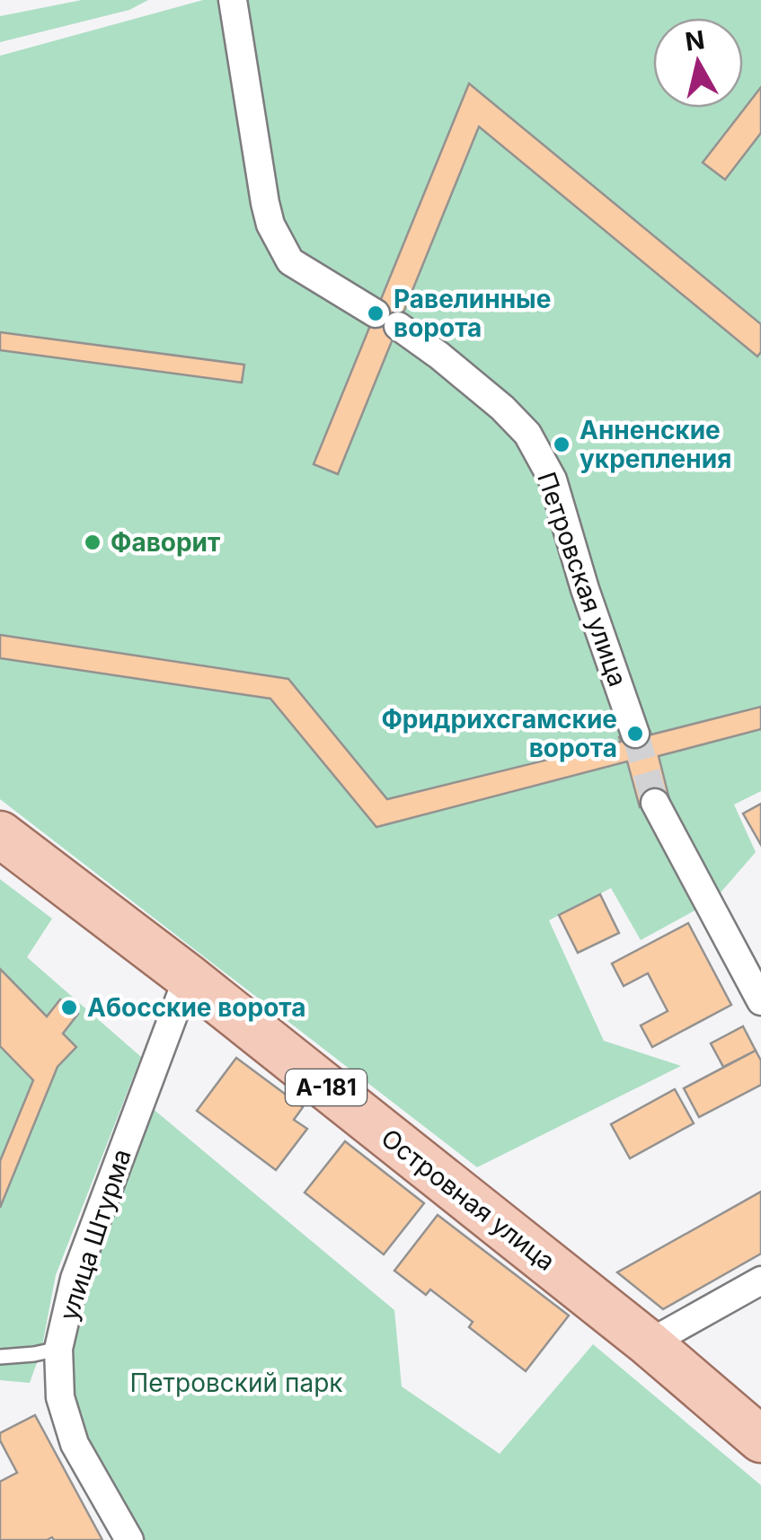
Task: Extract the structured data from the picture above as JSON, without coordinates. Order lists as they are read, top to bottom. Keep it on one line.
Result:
{"streets":{"main road":["А-181","Островная улица"],"street":["Петровская улица","улица Штурма"]},"crossings":[["Островная улица","улица Штурма"]],"parks":["Петровский парк"],"places":["Равелинные ворота","Анненские укрепления","Фаворит","Фридрихсгамские ворота","Абосские ворота"],"north":"top"}
